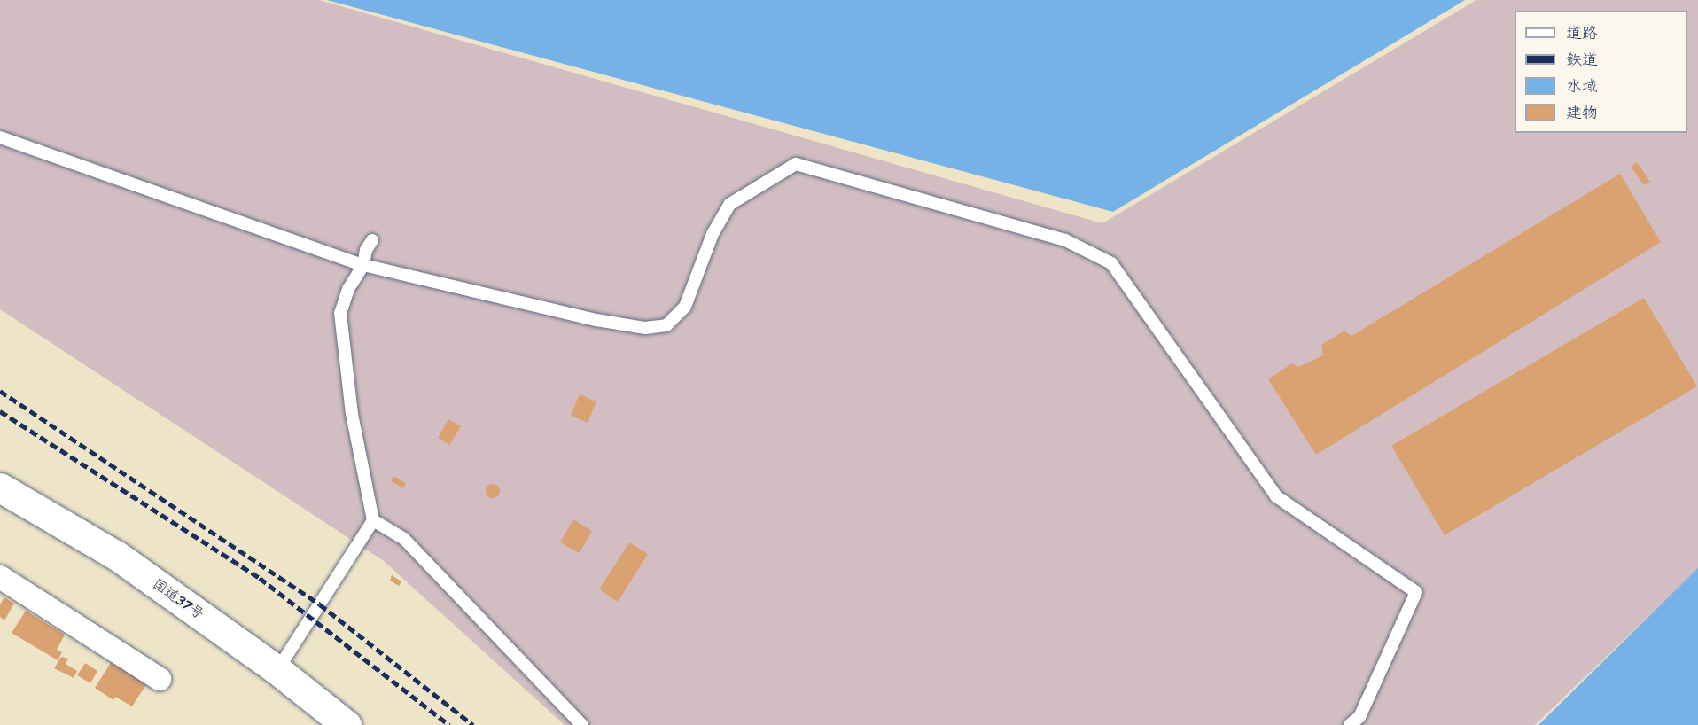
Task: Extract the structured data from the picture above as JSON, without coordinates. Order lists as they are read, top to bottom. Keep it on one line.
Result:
{"streets":{"highway":["国道37号"]},"legend":["道路","鉄道","水域","建物"]}
